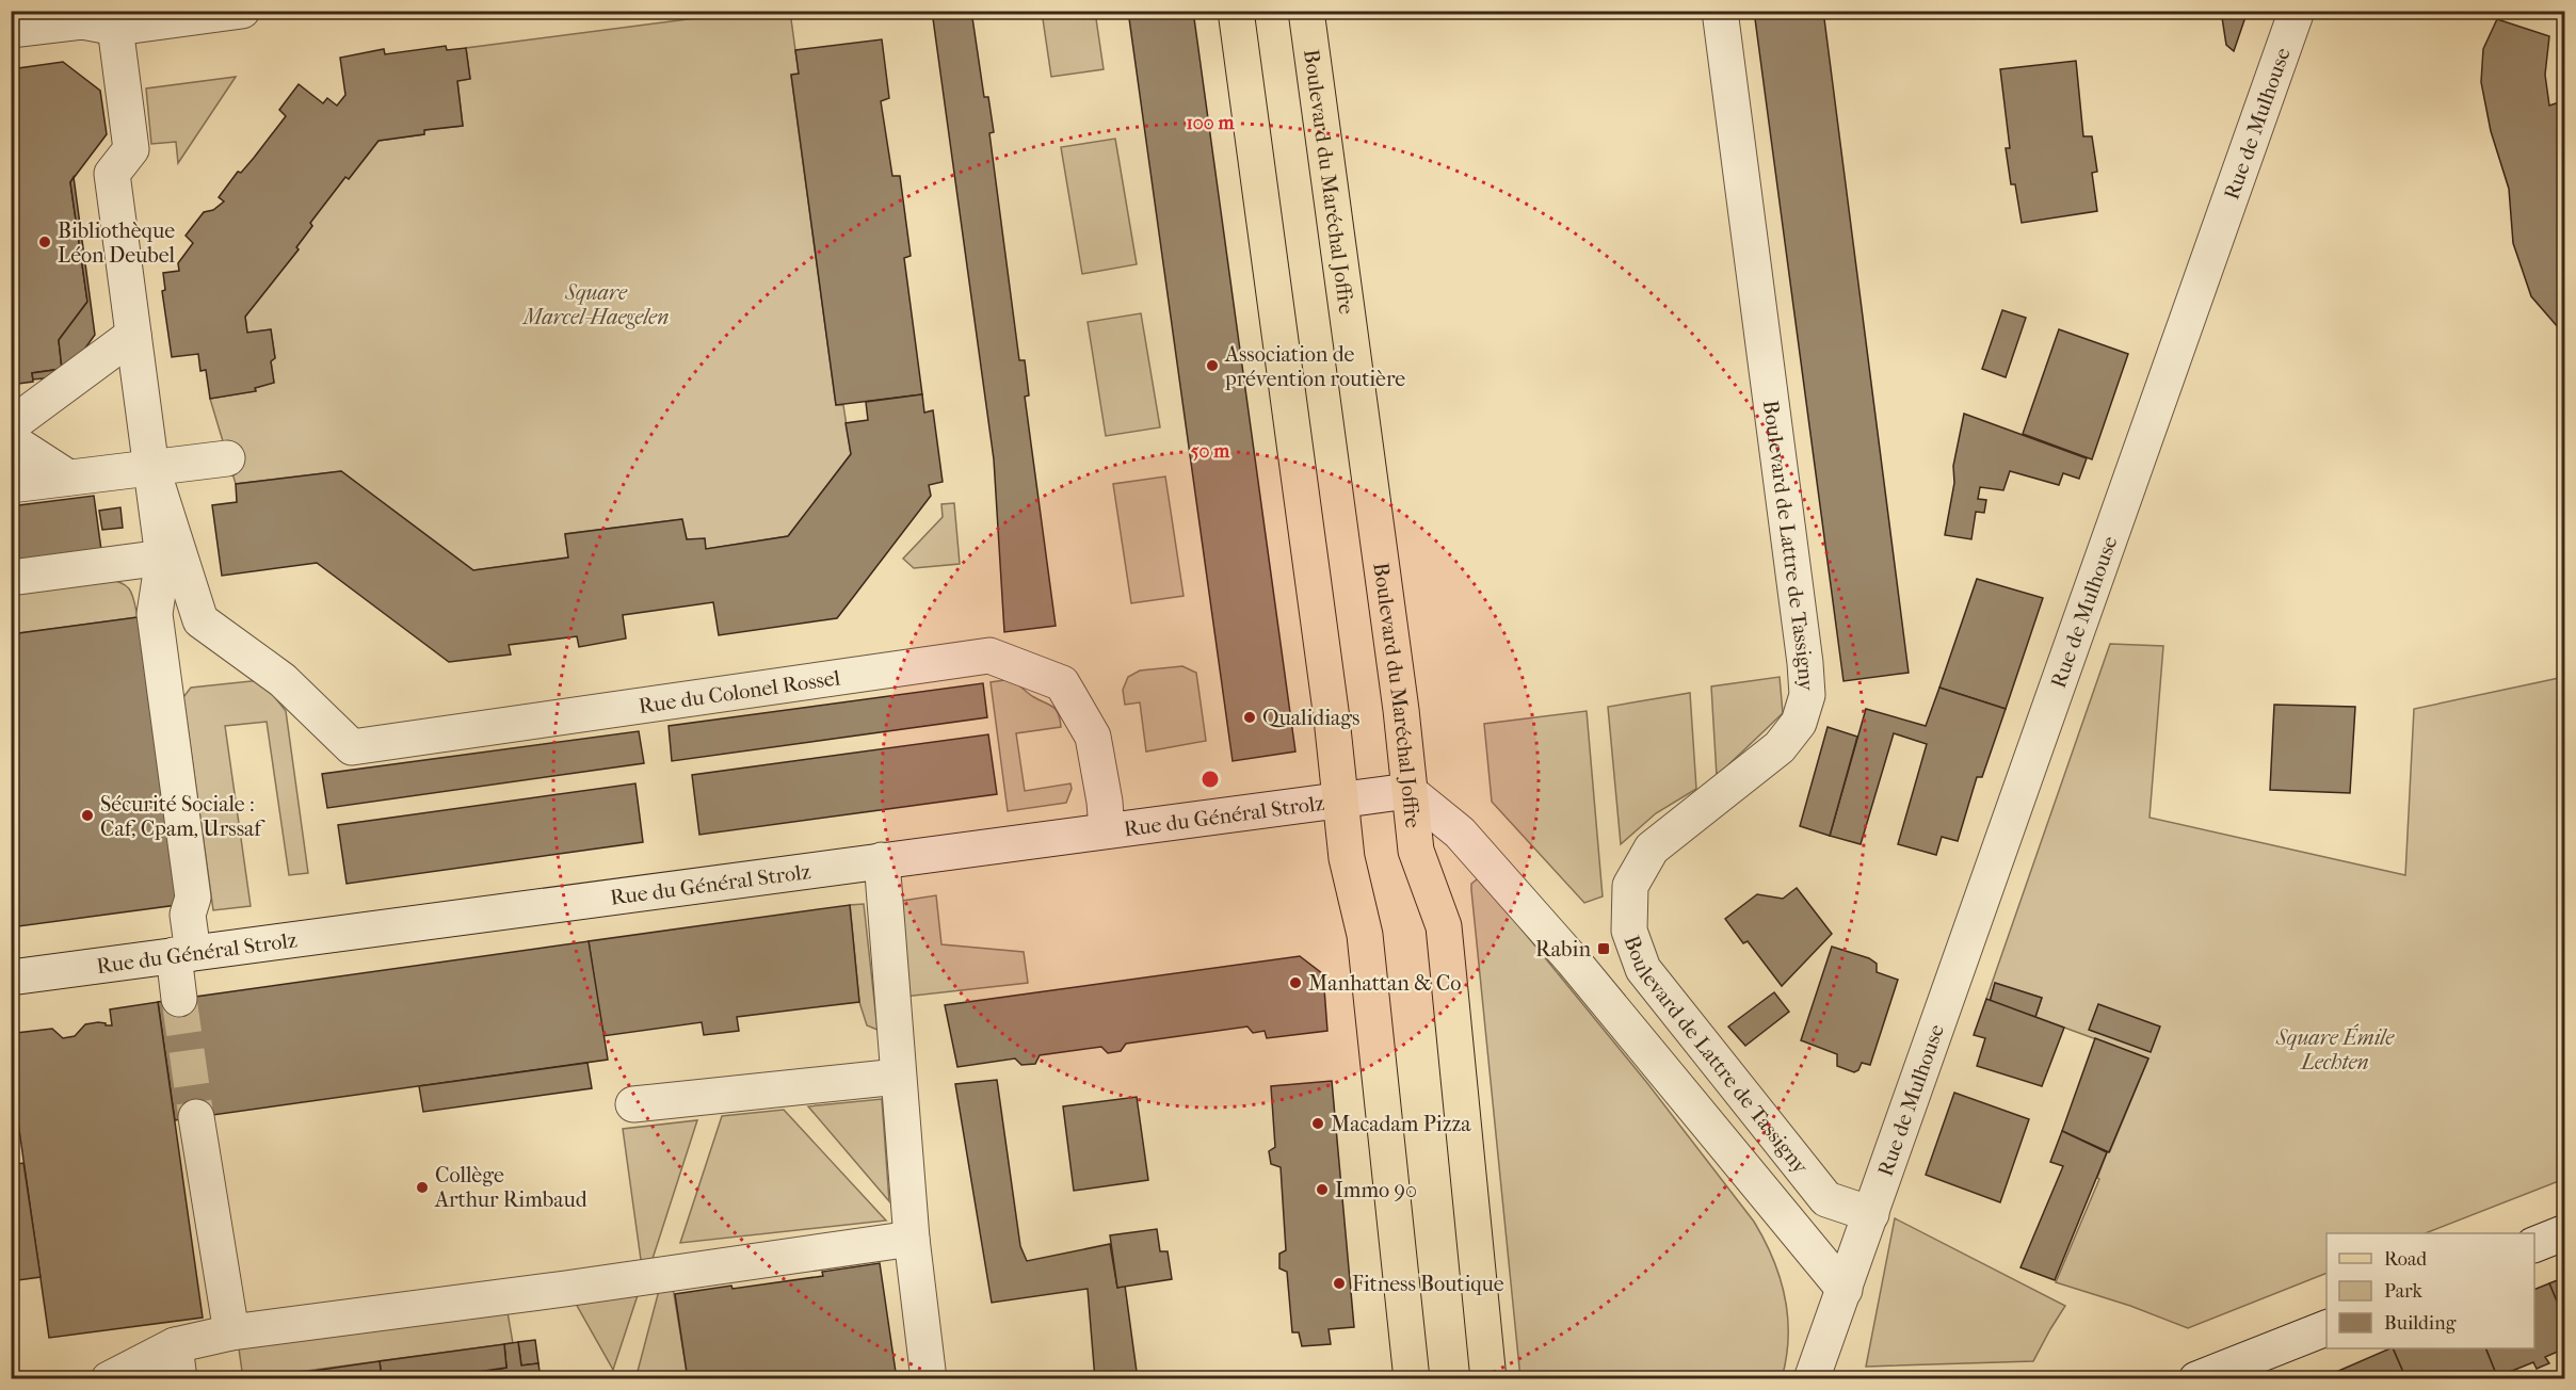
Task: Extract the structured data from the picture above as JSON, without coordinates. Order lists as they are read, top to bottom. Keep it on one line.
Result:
{"streets":{"main road":["Boulevard du Maréchal Joffre"],"street":["Rue de Mulhouse","Boulevard de Lattre de Tassigny","Rue du Colonel Rossel","Rue du Général Strolz"]},"crossings":[["Rue de Mulhouse","Boulevard de Lattre de Tassigny"],["Boulevard du Maréchal Joffre","Rue du Général Strolz"],["Rue du Colonel Rossel","Rue du Général Strolz"]],"parks":["Square Marcel-Haegelen","Square Émile Lechten"],"places":{"other":["Bibliothèque Léon Deubel","Association de prévention routière","Qualidiags","Sécurité Sociale : Caf, Cpam, Urssaf","Manhattan & Co","Macadam Pizza","Collège Arthur Rimbaud","Immo 90","Fitness Boutique"],"transit":["Rabin"]},"legend":["Road","Park","Building"],"rings":["100 m","50 m"]}
